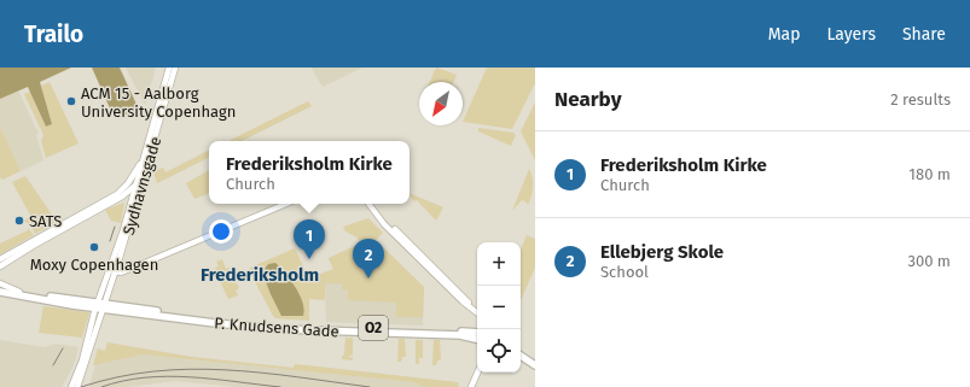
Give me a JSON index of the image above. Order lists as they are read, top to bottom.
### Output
{
  "streets": {
    "main road": ["P. Knudsens Gade", "O2"],
    "street": ["Sydhavnsgade"]
  },
  "crossings": [
    ["Sydhavnsgade", "P. Knudsens Gade"],
    ["Sydhavnsgade", "O2"],
    ["P. Knudsens Gade", "O2"]
  ],
  "districts": ["Frederiksholm"],
  "places": ["ACM 15 - Aalborg University Copenhagn", "SATS", "Moxy Copenhagen"],
  "north": "bottom left",
  "page": {
    "header": "Trailo",
    "nav": ["Map", "Layers", "Share"],
    "heading": ["Nearby", "2 results"],
    "list": [
      {
        "mark": "1",
        "name": "Frederiksholm Kirke",
        "note": "Church",
        "value": "180 m"
      },
      {
        "mark": "2",
        "name": "Ellebjerg Skole",
        "note": "School",
        "value": "300 m"
      }
    ],
    "popup": ["Frederiksholm Kirke", "Church"],
    "pins": ["1", "2"],
    "map_buttons": ["+", "−"]
  }
}
